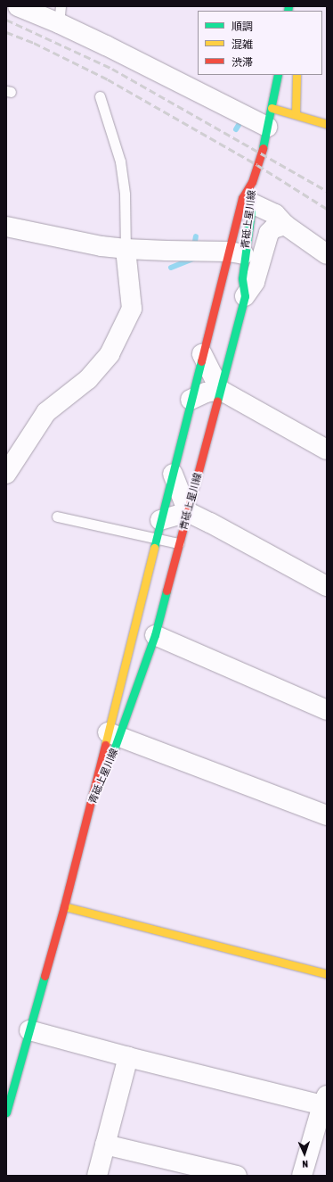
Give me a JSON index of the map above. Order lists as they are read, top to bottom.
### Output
{
  "streets": {
    "main road": ["青砥上星川線"]
  },
  "legend": ["順調", "混雑", "渋滞"],
  "north": "bottom"
}
